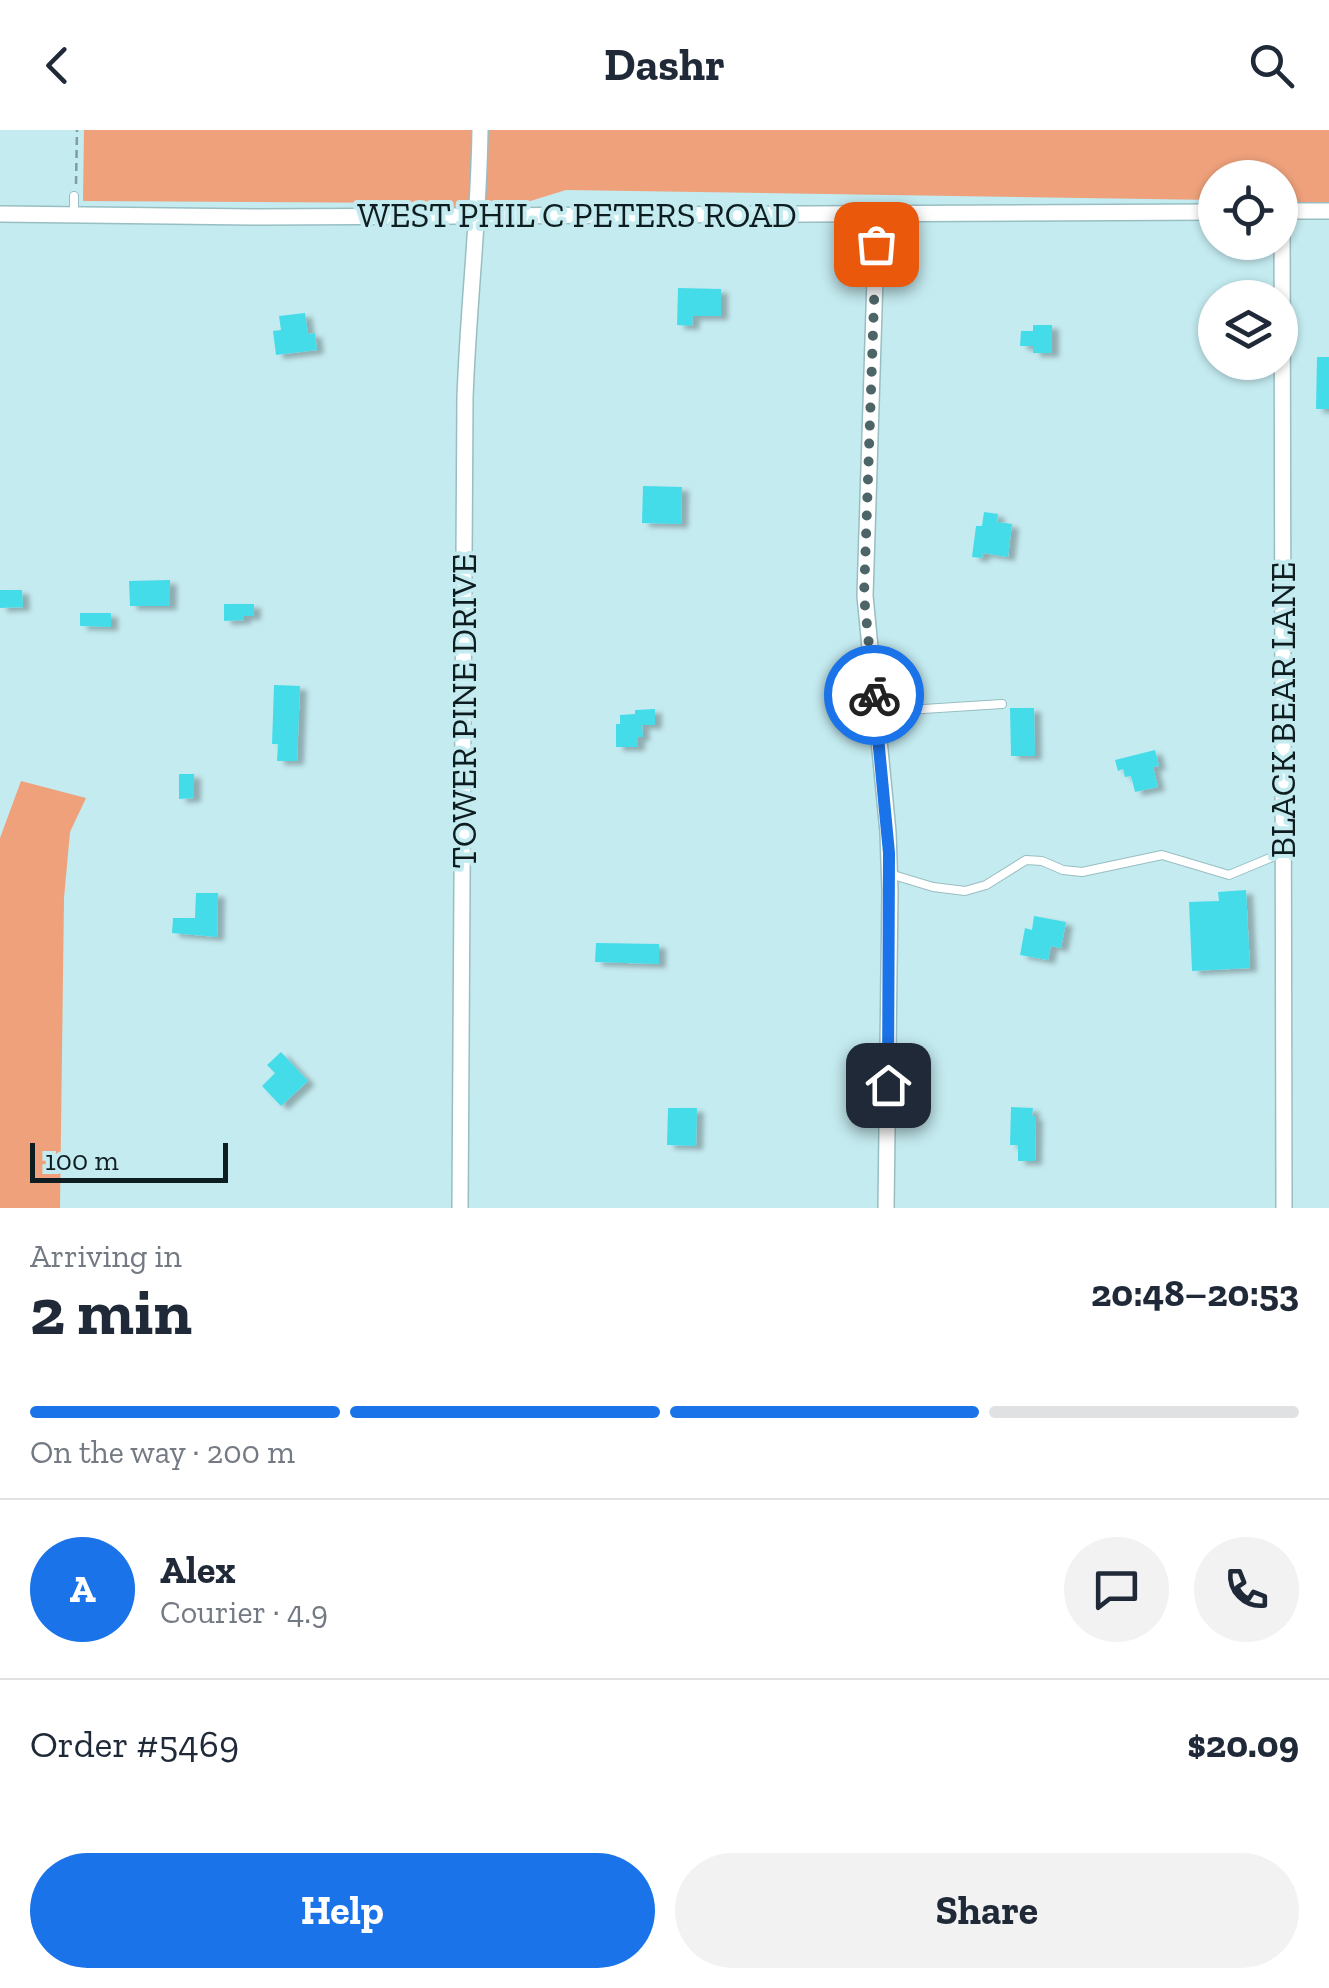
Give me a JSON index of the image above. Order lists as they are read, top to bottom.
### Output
{
  "streets": {
    "street": ["WEST PHIL C PETERS ROAD", "BLACK BEAR LANE", "TOWER PINE DRIVE"]
  },
  "crossings": [
    ["WEST PHIL C PETERS ROAD", "TOWER PINE DRIVE"]
  ],
  "scale_bar": "100 m",
  "page": {
    "header": "Dashr",
    "scale": "100 m",
    "heading": ["2 min", "Arriving in", "20:48–20:53"],
    "panel": [
      "Alex",
      "Courier · 4.9",
      "Order #5469",
      "$20.09"
    ],
    "bar": "On the way · 200 m",
    "round": "A",
    "buttons": ["Help", "Share"]
  }
}
